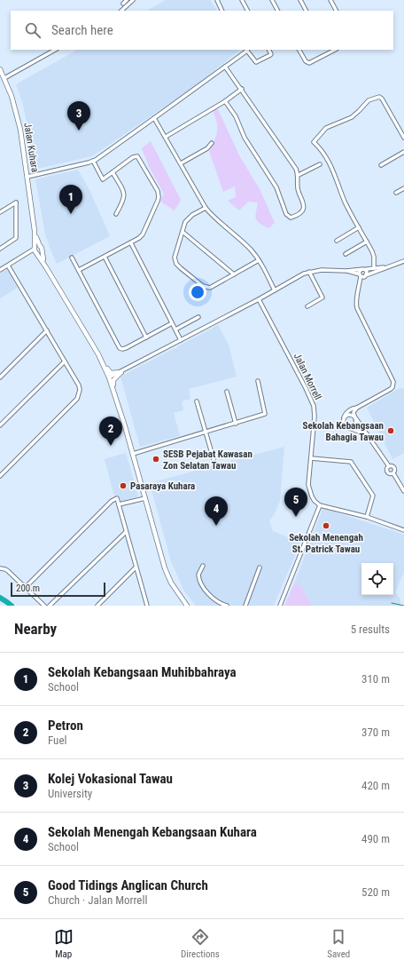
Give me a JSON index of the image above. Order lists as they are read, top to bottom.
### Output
{
  "streets": {
    "main road": ["Jalan Kuhara"],
    "street": ["Jalan Morrell"]
  },
  "places": [
    "Sekolah Kebangsaan Bahagia Tawau",
    "SESB Pejabat Kawasan Zon Selatan Tawau",
    "Pasaraya Kuhara",
    "Sekolah Menengah St. Patrick Tawau"
  ],
  "scale_bar": "200 m",
  "page": {
    "search": "Search here",
    "pins": [
      "3",
      "1",
      "2",
      "5",
      "4"
    ],
    "scale": "200 m",
    "heading": ["Nearby", "5 results"],
    "list": [
      {
        "mark": "1",
        "name": "Sekolah Kebangsaan Muhibbahraya",
        "note": "School",
        "value": "310 m"
      },
      {
        "mark": "2",
        "name": "Petron",
        "note": "Fuel",
        "value": "370 m"
      },
      {
        "mark": "3",
        "name": "Kolej Vokasional Tawau",
        "note": "University",
        "value": "420 m"
      },
      {
        "mark": "4",
        "name": "Sekolah Menengah Kebangsaan Kuhara",
        "note": "School",
        "value": "490 m"
      },
      {
        "mark": "5",
        "name": "Good Tidings Anglican Church",
        "note": "Church · Jalan Morrell",
        "value": "520 m"
      }
    ],
    "nav": ["Map", "Directions", "Saved"]
  }
}
